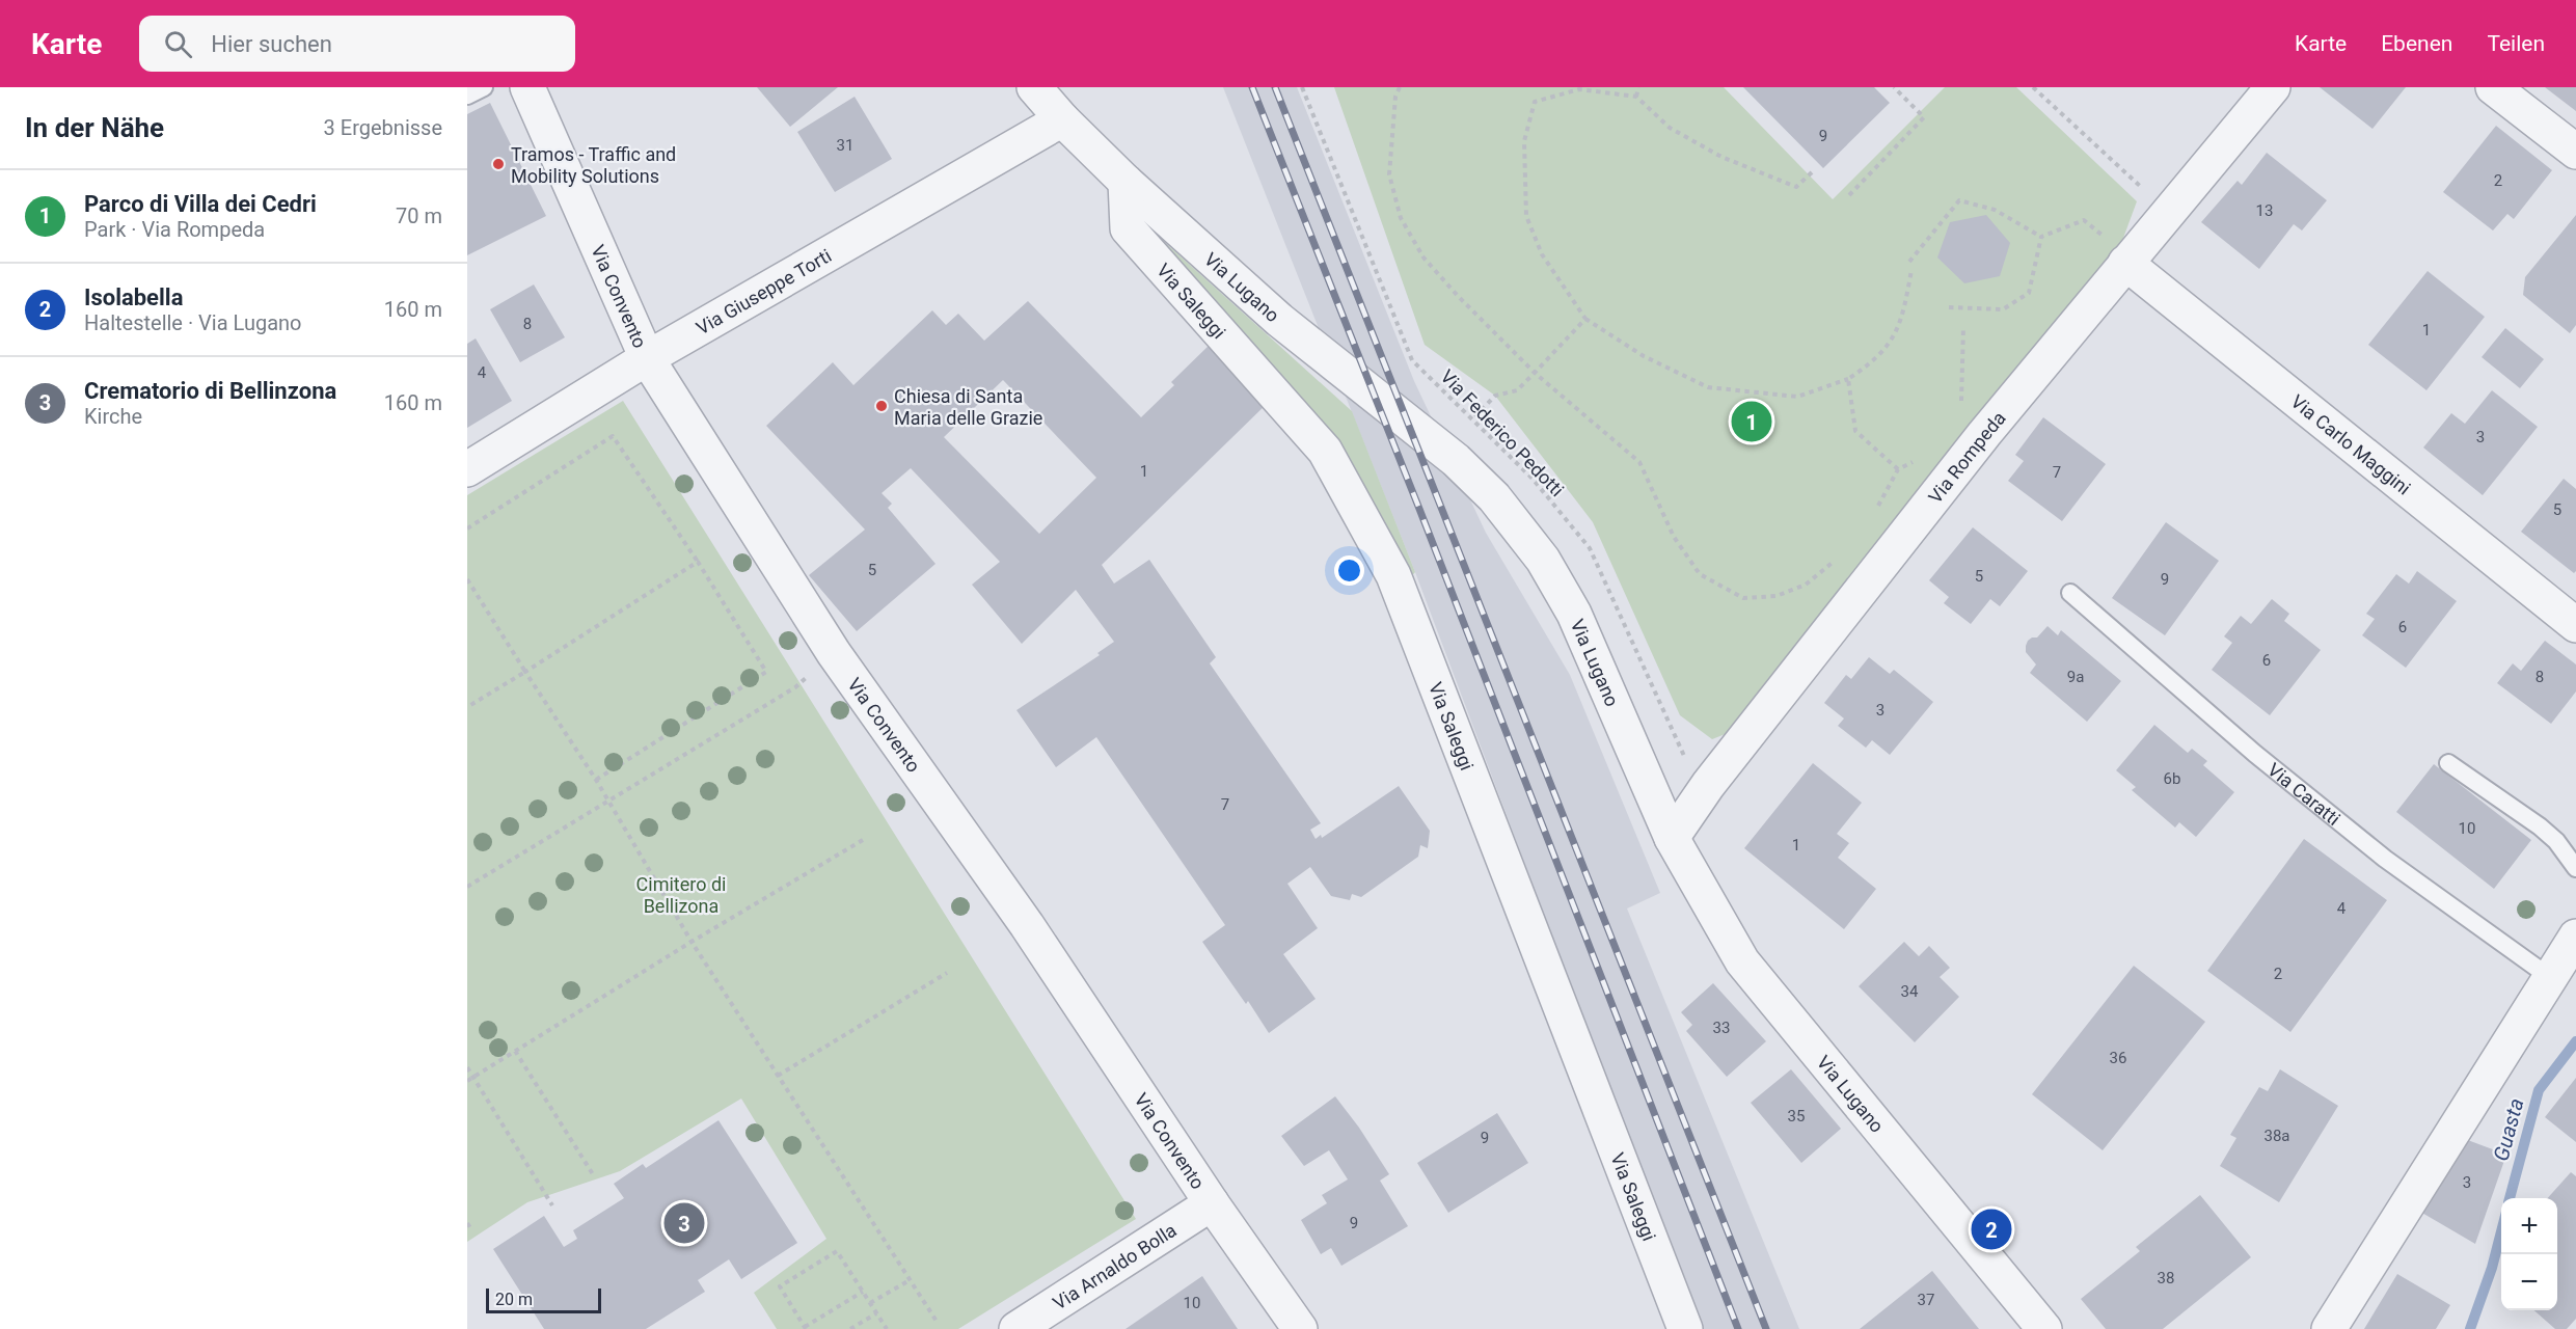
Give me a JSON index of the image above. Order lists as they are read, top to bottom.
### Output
{
  "streets": {
    "street": [
      "Via Lugano",
      "Via Giuseppe Torti",
      "Via Convento",
      "Via Saleggi",
      "Via Carlo Maggini",
      "Via Rompeda",
      "Via Arnaldo Bolla"
    ],
    "lane": ["Via Caratti"],
    "path": ["Via Federico Pedotti"]
  },
  "crossings": [
    ["Via Lugano", "Via Giuseppe Torti"],
    ["Via Lugano", "Via Saleggi"],
    ["Via Lugano", "Via Rompeda"],
    ["Via Giuseppe Torti", "Via Convento"],
    ["Via Convento", "Via Arnaldo Bolla"],
    ["Via Federico Pedotti", "Via Rompeda"],
    ["Via Carlo Maggini", "Via Rompeda"]
  ],
  "water": ["Guasta"],
  "parks": ["Cimitero di Bellizona"],
  "places": ["Tramos - Traffic and Mobility Solutions", "Chiesa di Santa Maria delle Grazie"],
  "house_numbers": [
    "9",
    "31",
    "2",
    "13",
    "8",
    "1",
    "4",
    "3",
    "1",
    "7",
    "5",
    "5",
    "5",
    "9",
    "6",
    "6",
    "9a",
    "8",
    "3",
    "6b",
    "7",
    "10",
    "1",
    "4",
    "2",
    "34",
    "33",
    "36",
    "35",
    "38a",
    "9",
    "3",
    "9",
    "38",
    "37",
    "10"
  ],
  "scale_bar": "20 m",
  "page": {
    "header": "Karte",
    "search": "Hier suchen",
    "nav": ["Karte", "Ebenen", "Teilen"],
    "heading": ["In der Nähe", "3 Ergebnisse"],
    "list": [
      {
        "mark": "1",
        "name": "Parco di Villa dei Cedri",
        "note": "Park · Via Rompeda",
        "value": "70 m"
      },
      {
        "mark": "2",
        "name": "Isolabella",
        "note": "Haltestelle · Via Lugano",
        "value": "160 m"
      },
      {
        "mark": "3",
        "name": "Crematorio di Bellinzona",
        "note": "Kirche",
        "value": "160 m"
      }
    ],
    "pins": ["1", "3", "2"],
    "map_buttons": ["+", "−"],
    "scale": "20 m"
  }
}
